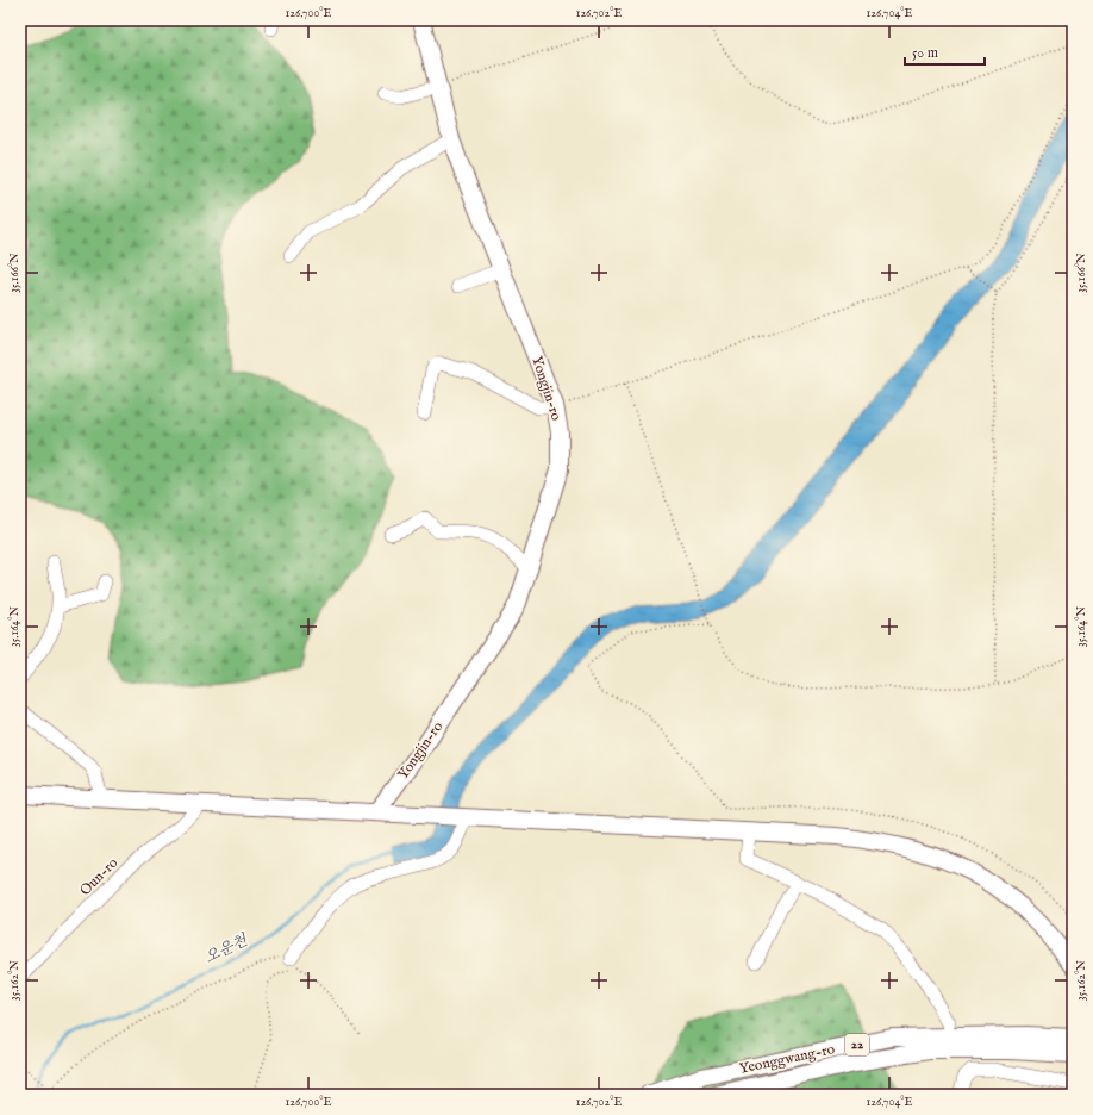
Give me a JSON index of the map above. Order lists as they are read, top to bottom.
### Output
{
  "streets": {
    "main road": ["Yongjin-ro", "22", "Yeonggwang-ro"],
    "street": ["Oun-ro"]
  },
  "water": ["오운천"],
  "scale_bar": "50 m",
  "coordinates": [
    "126.700°E",
    "126.702°E",
    "126.704°E",
    "35.166°N",
    "35.164°N",
    "35.162°N"
  ]
}
